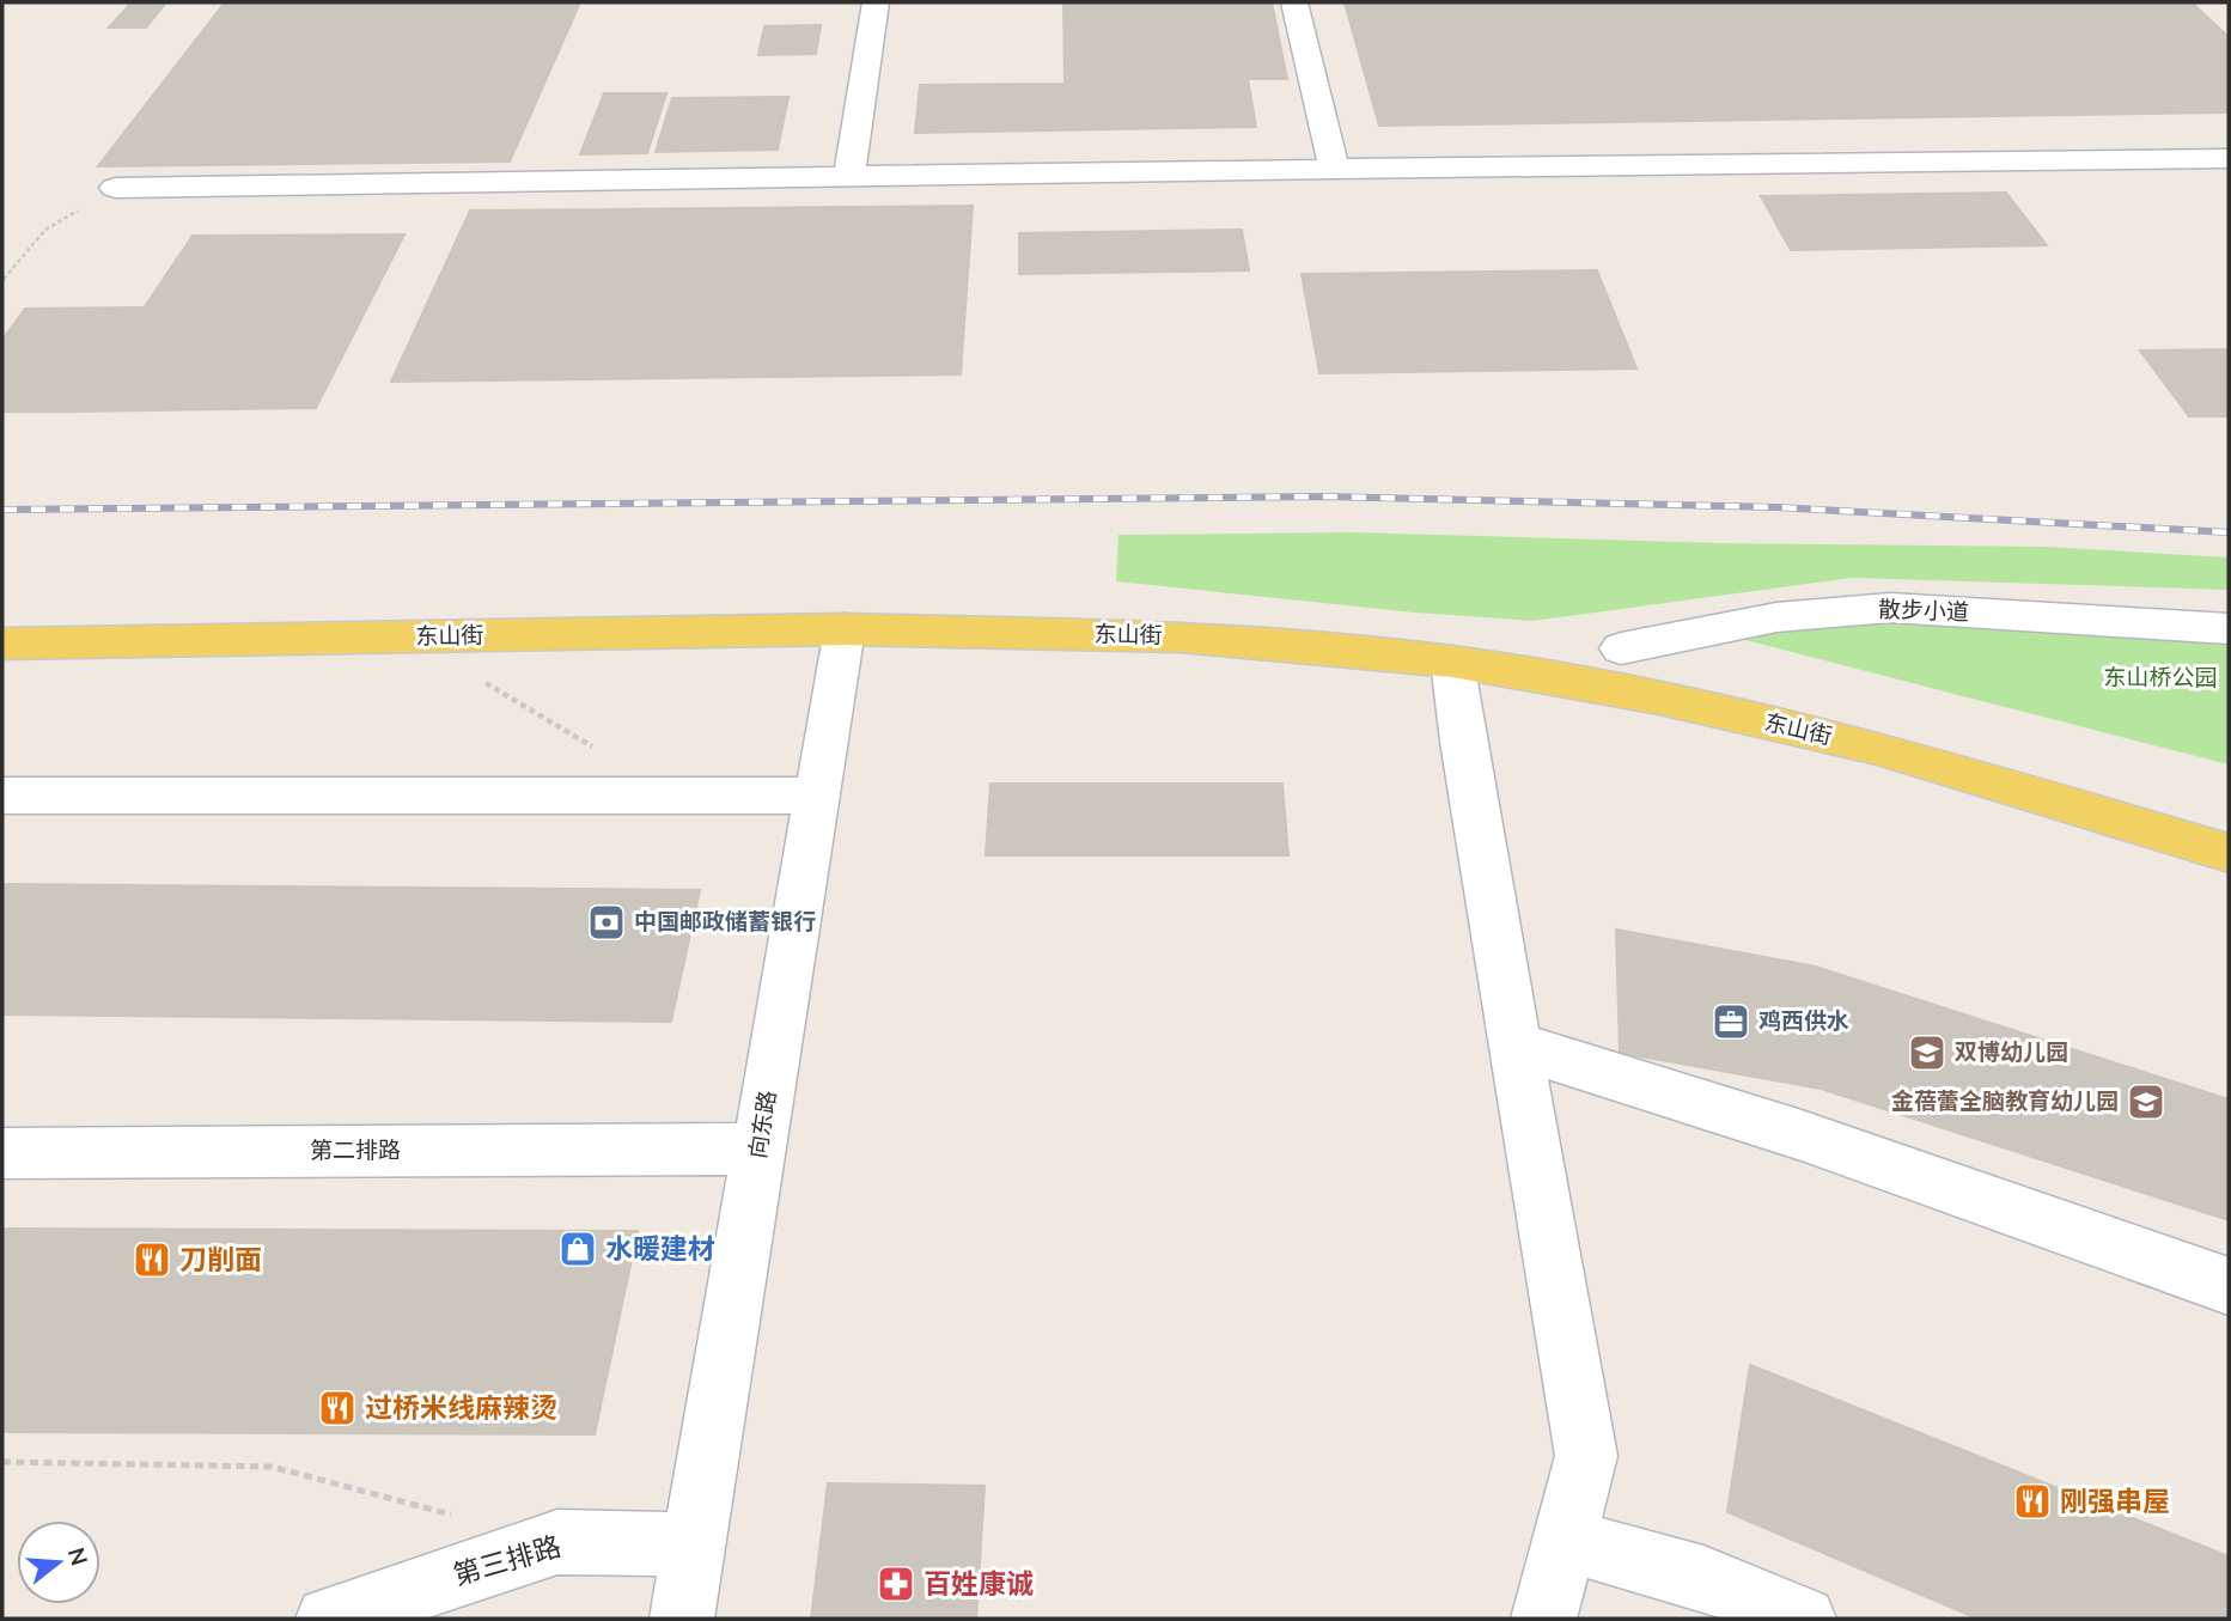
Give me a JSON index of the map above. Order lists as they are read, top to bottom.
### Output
{
  "streets": {
    "main road": ["东山街"],
    "street": [
      "散步小道",
      "向东路",
      "第二排路",
      "第三排路"
    ]
  },
  "crossings": [
    ["东山街", "向东路"],
    ["向东路", "第二排路"],
    ["向东路", "第三排路"]
  ],
  "parks": ["东山桥公园"],
  "places": {
    "bank": ["中国邮政储蓄银行"],
    "office": ["鸡西供水"],
    "school or university": ["双博幼儿园", "金蓓蕾全脑教育幼儿园"],
    "shop": ["水暖建材"],
    "restaurant": ["刀削面", "过桥米线麻辣烫", "刚强串屋"],
    "pharmacy": ["百姓康诚"]
  },
  "north": "right"
}
